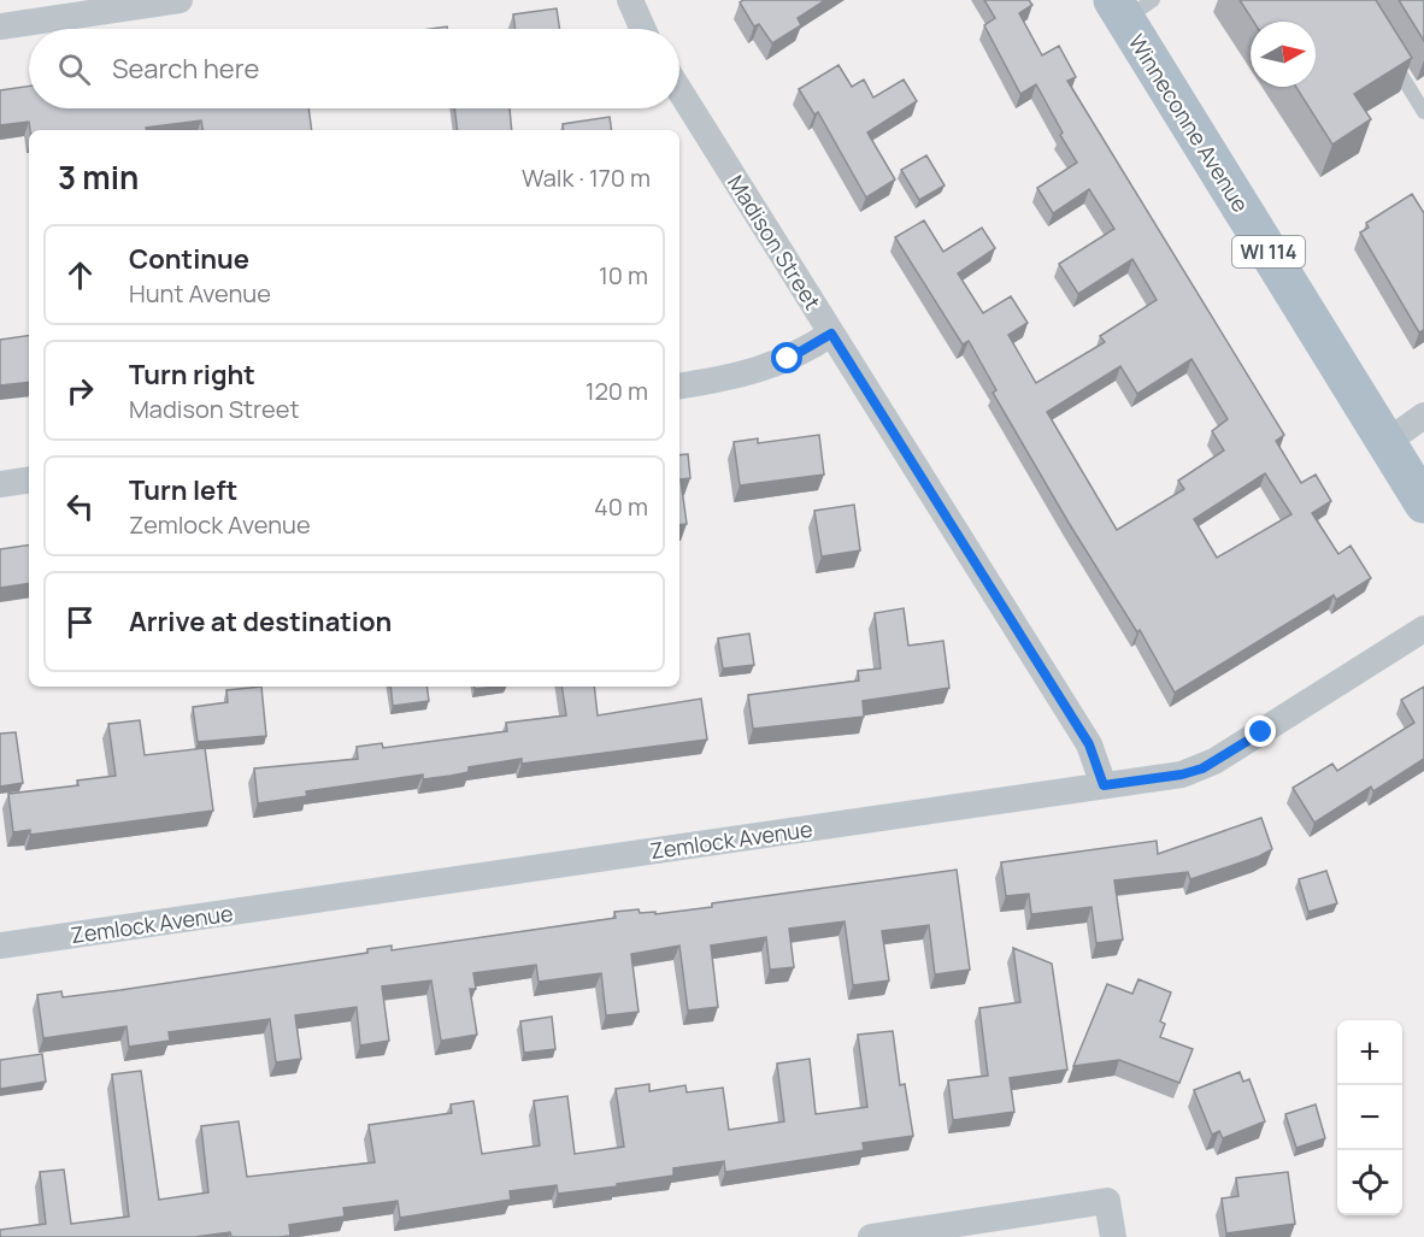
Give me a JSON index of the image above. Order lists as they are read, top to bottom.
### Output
{
  "streets": {
    "main road": ["Winneconne Avenue", "WI 114"],
    "street": ["Madison Street", "Zemlock Avenue"]
  },
  "crossings": [
    ["Madison Street", "Zemlock Avenue"]
  ],
  "north": "right",
  "page": {
    "search": "Search here",
    "heading": ["3 min", "Walk · 170 m"],
    "list": [
      ["Continue", "Hunt Avenue", "10 m"],
      ["Turn right", "Madison Street", "120 m"],
      ["Turn left", "Zemlock Avenue", "40 m"],
      "Arrive at destination"
    ],
    "map_buttons": ["+", "−"]
  }
}
